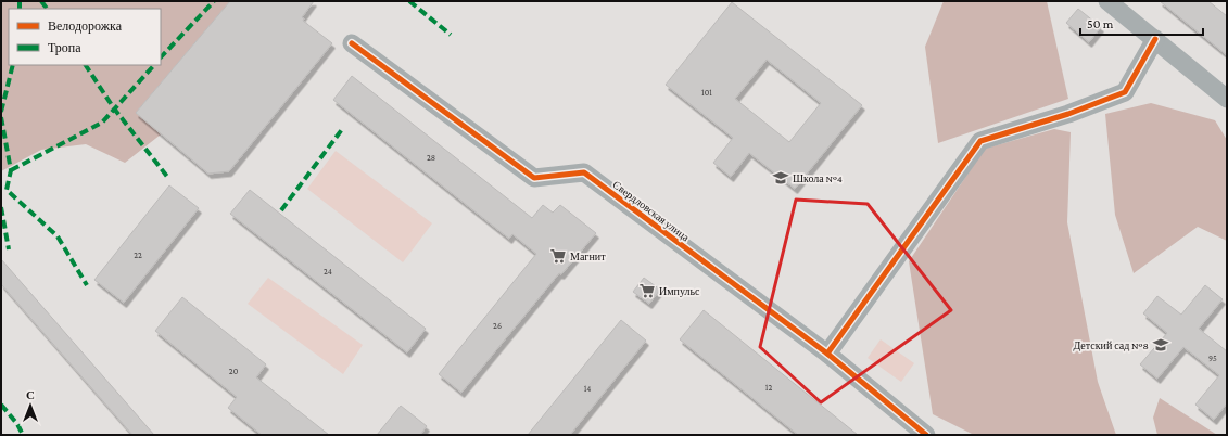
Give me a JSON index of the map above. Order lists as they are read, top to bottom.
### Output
{
  "streets": {
    "street": ["Свердловская улица"]
  },
  "places": {
    "school or university": ["Школа №4", "Детский сад №8"],
    "supermarket": ["Магнит", "Импульс"]
  },
  "house_numbers": [
    "101",
    "28",
    "22",
    "24",
    "26",
    "95",
    "20",
    "12",
    "14"
  ],
  "legend": ["Велодорожка", "Тропа"],
  "scale_bar": "50 m",
  "north": "top"
}
